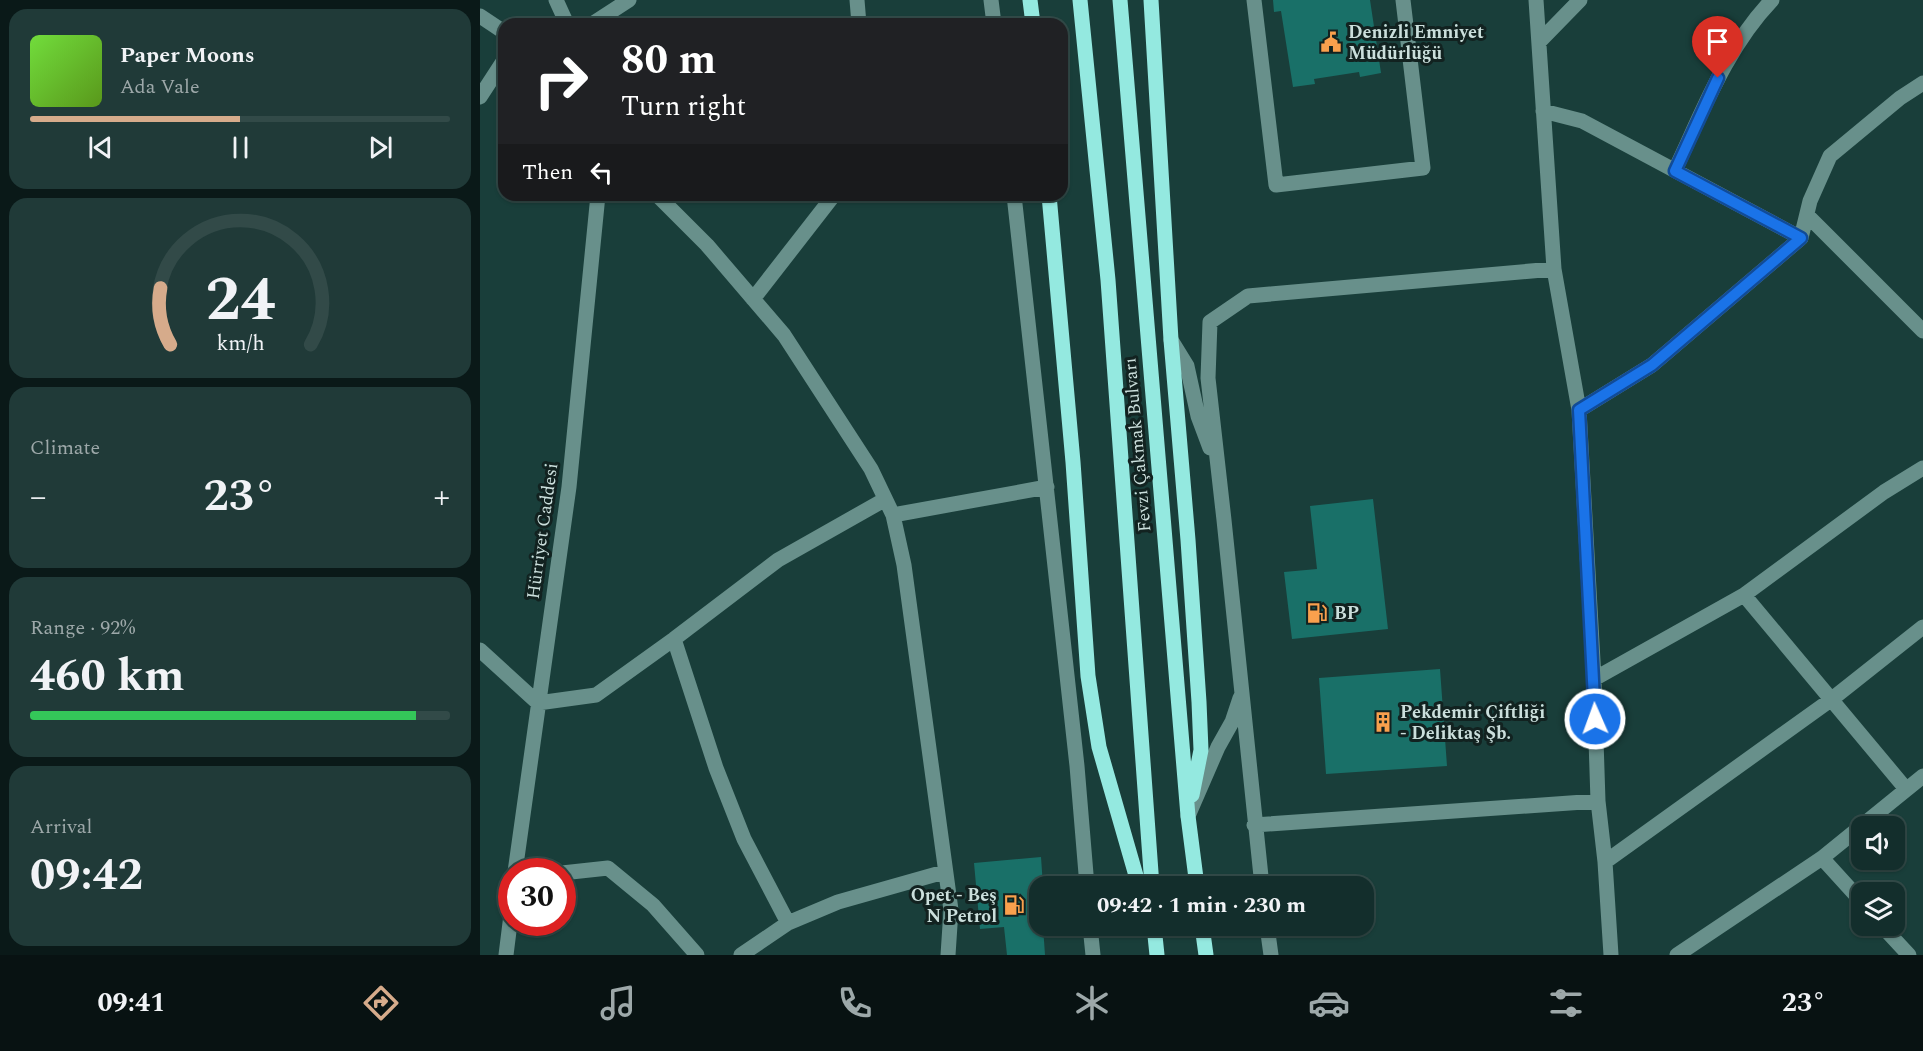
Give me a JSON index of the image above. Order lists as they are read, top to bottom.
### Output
{
  "streets": {
    "main road": ["Fevzi Çakmak Bulvarı"],
    "street": ["Hürriyet Caddesi"]
  },
  "places": {
    "public building": ["Denizli Emniyet Müdürlüğü"],
    "fuel station": ["BP", "Opet - Beş N Petrol"],
    "building": ["Pekdemir Çiftliği - Deliktaş Şb."]
  },
  "page": {
    "turn": ["80 m", "Turn right"],
    "song": ["Paper Moons", "Ada Vale"],
    "then": "Then",
    "tile": [
      "Climate",
      ["Range · 92%", "460 km"],
      ["Arrival", "09:42"]
    ],
    "heat": ["−", "23°", "+"],
    "limit": "30",
    "trip": "09:42 · 1 min · 230 m",
    "tabs": ["09:41", "23°"],
    "gauge": ["24", "km/h"]
  }
}
